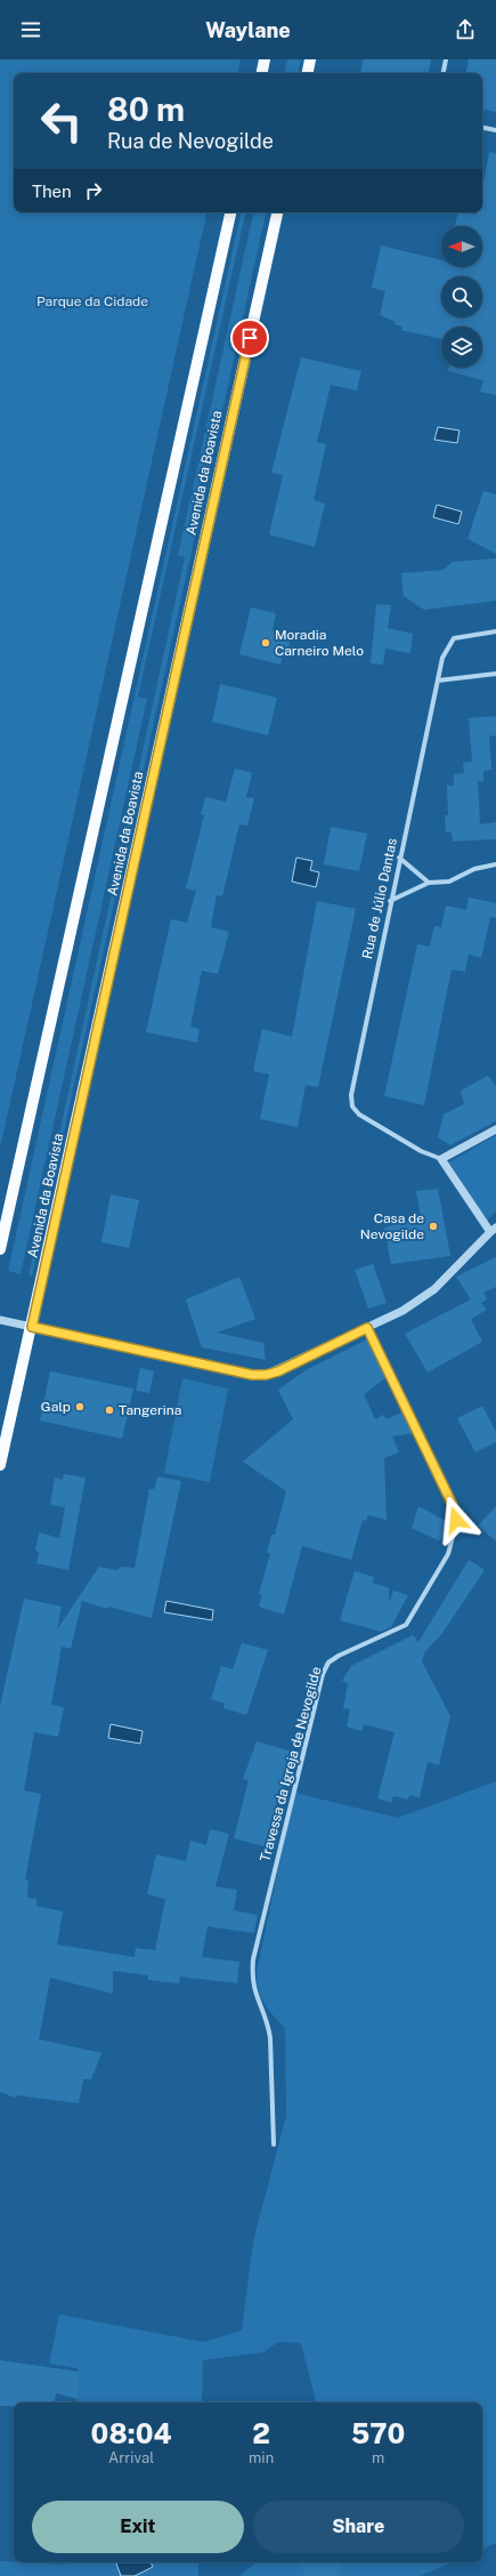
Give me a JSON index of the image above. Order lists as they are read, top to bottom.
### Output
{
  "streets": {
    "main road": ["Avenida da Boavista"],
    "street": ["Rua de Júlio Dantas", "Travessa da Igreja de Nevogilde"]
  },
  "parks": ["Parque da Cidade"],
  "places": [
    "Moradia Carneiro Melo",
    "Casa de Nevogilde",
    "Galp",
    "Tangerina"
  ],
  "north": "left",
  "page": {
    "header": "Waylane",
    "turn": ["80 m", "Rua de Nevogilde"],
    "then": "Then",
    "eta": [
      "08:04",
      "Arrival",
      "2",
      "min",
      "570",
      "m"
    ],
    "buttons": ["Exit", "Share"]
  }
}
